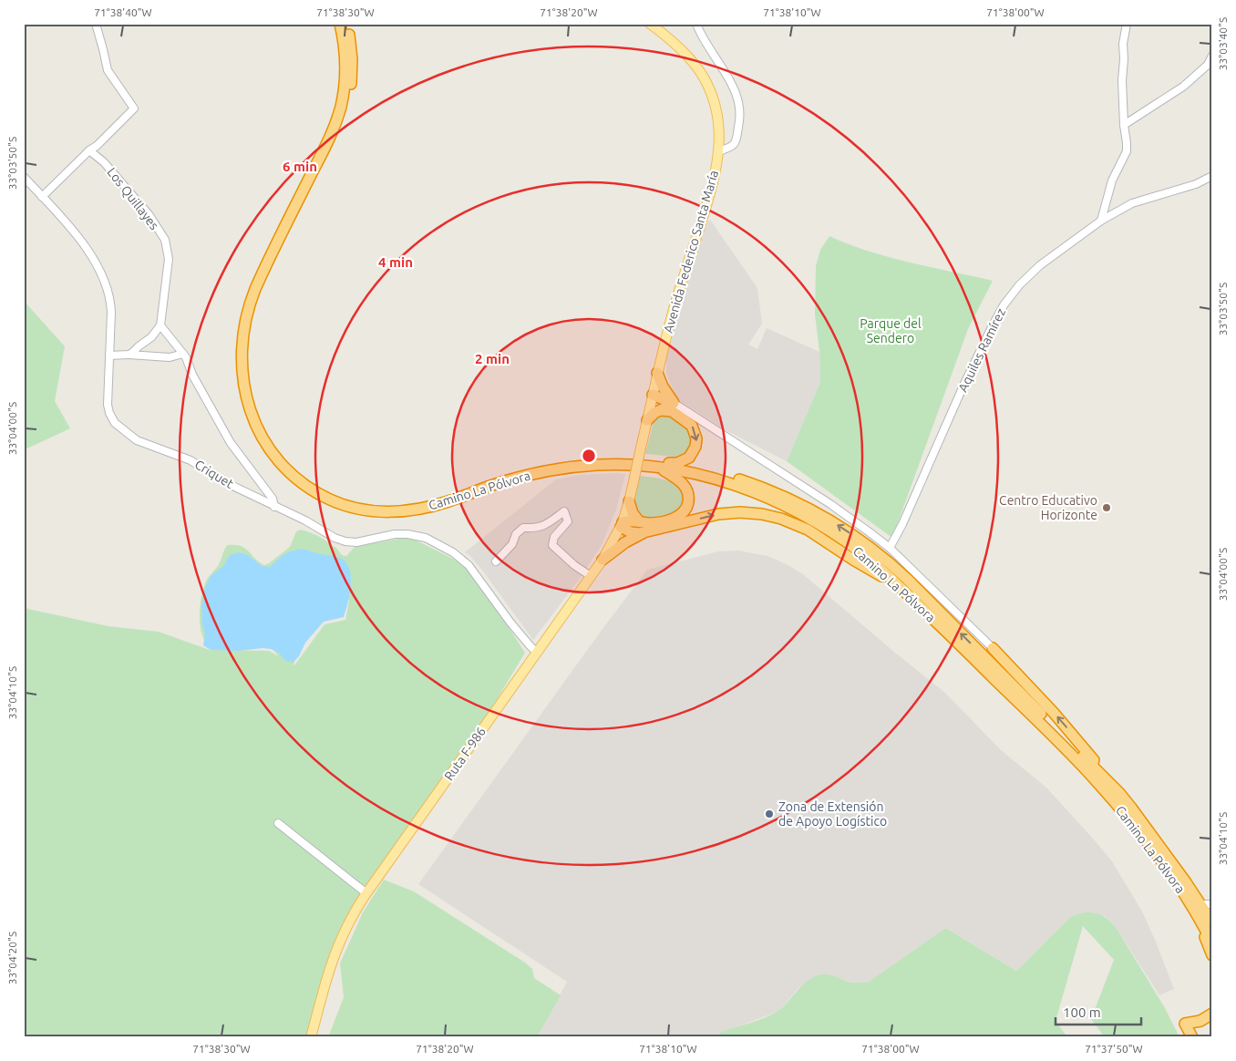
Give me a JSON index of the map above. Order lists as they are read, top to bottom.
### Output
{
  "streets": {
    "highway": ["Camino La Pólvora"],
    "main road": ["Avenida Federico Santa María", "Ruta F-986"],
    "street": ["Los Quillayes", "Aquiles Ramírez", "Criquet"]
  },
  "crossings": [
    ["Avenida Federico Santa María", "Ruta F-986"],
    ["Criquet", "Ruta F-986"]
  ],
  "parks": ["Parque del Sendero"],
  "places": ["Centro Educativo Horizonte", "Zona de Extensión de Apoyo Logístico"],
  "scale_bar": "100 m",
  "coordinates": [
    "71°38'40\"W",
    "71°38'30\"W",
    "71°38'20\"W",
    "71°38'10\"W",
    "71°38'00\"W",
    "33°03'40\"S",
    "33°03'50\"S",
    "33°04'00\"S",
    "33°04'10\"S",
    "33°04'20\"S",
    "71°37'50\"W"
  ],
  "rings": ["6 min", "4 min", "2 min"]
}
